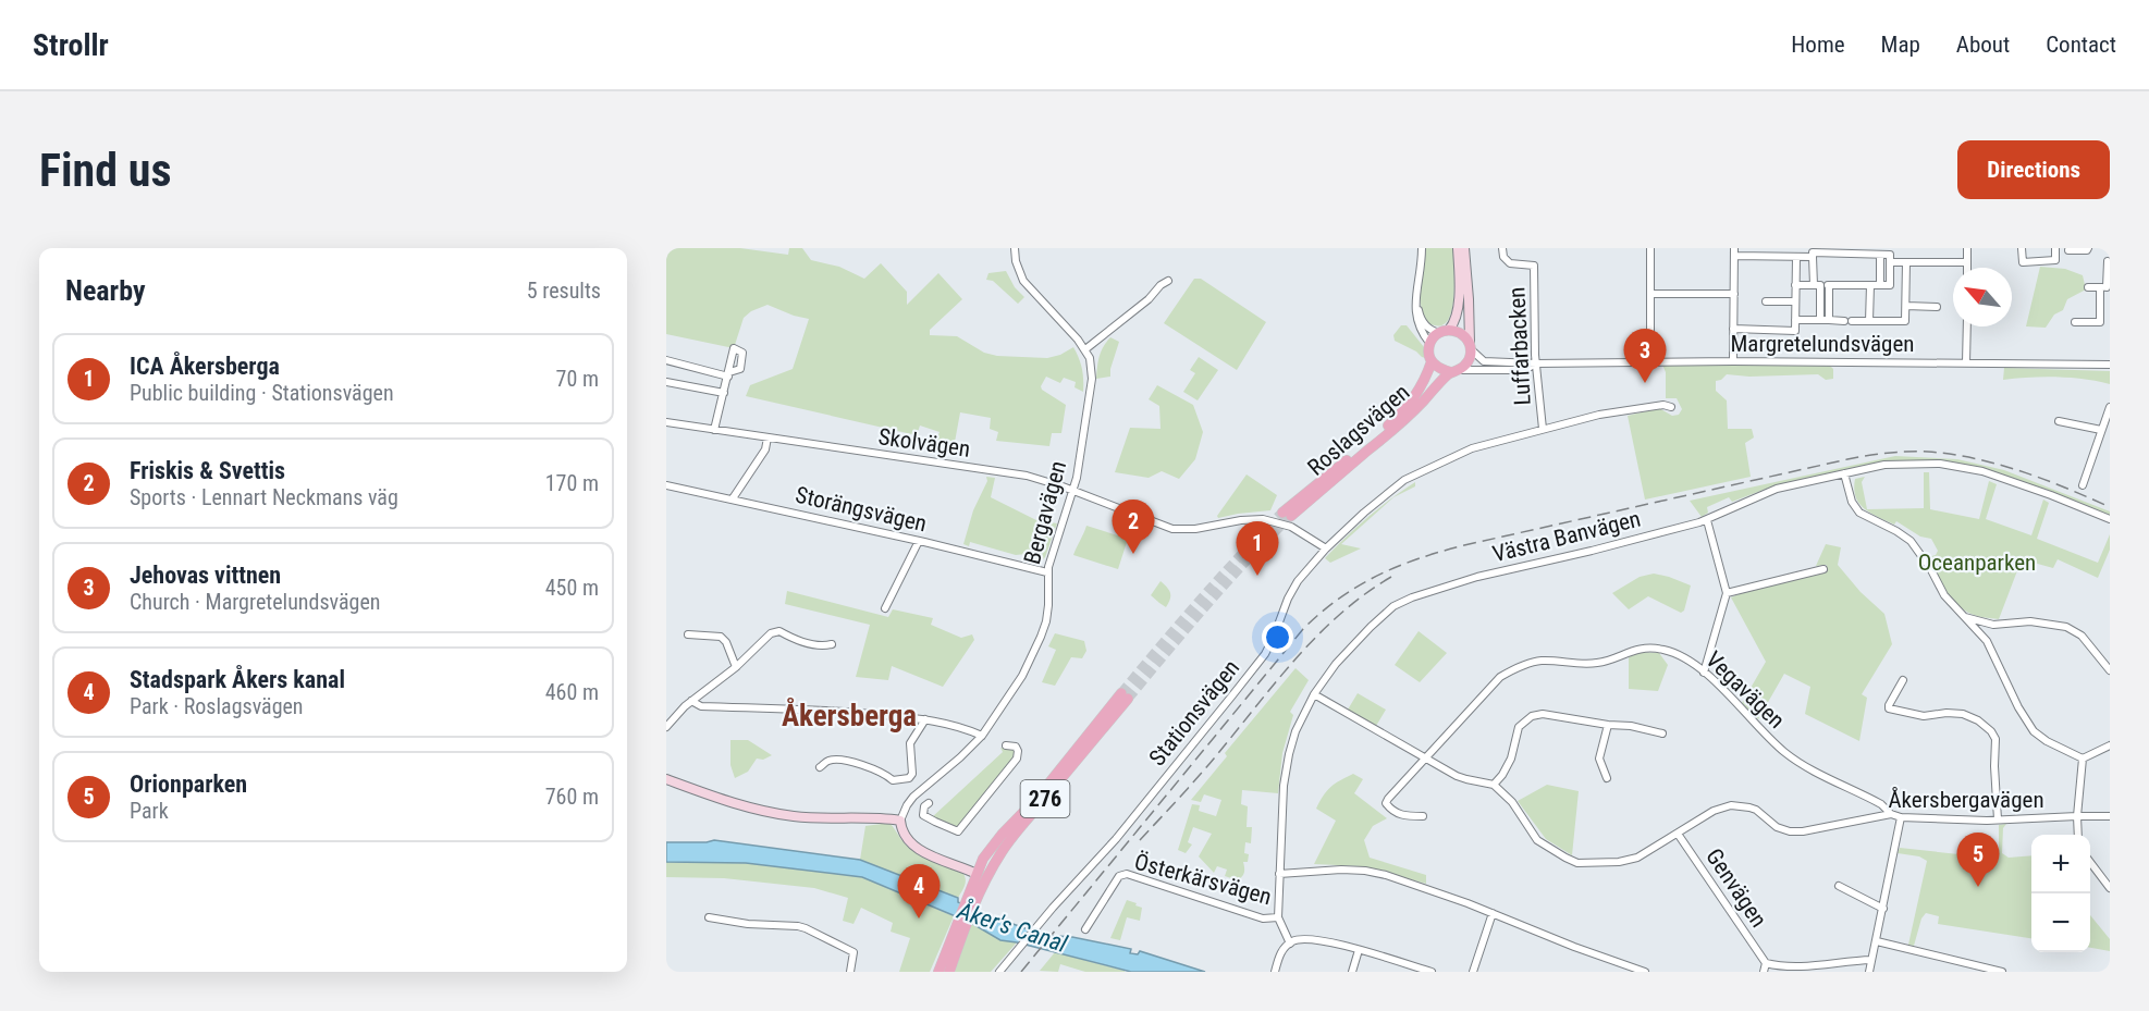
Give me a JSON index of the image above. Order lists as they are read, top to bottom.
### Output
{
  "streets": {
    "main road": ["Roslagsvägen", "276"],
    "street": [
      "Margretelundsvägen",
      "Luffarbacken",
      "Skolvägen",
      "Storängsvägen",
      "Bergavägen",
      "Västra Banvägen",
      "Vegavägen",
      "Stationsvägen",
      "Åkersbergavägen",
      "Österkärsvägen",
      "Genvägen"
    ]
  },
  "crossings": [
    ["Margretelundsvägen", "Luffarbacken"],
    ["Margretelundsvägen", "Roslagsvägen"],
    ["Luffarbacken", "Stationsvägen"],
    ["Skolvägen", "Bergavägen"],
    ["Skolvägen", "Stationsvägen"],
    ["Storängsvägen", "Bergavägen"],
    ["Västra Banvägen", "Österkärsvägen"],
    ["Vegavägen", "Åkersbergavägen"],
    ["Åkersbergavägen", "Genvägen"]
  ],
  "districts": ["Åkersberga"],
  "water": ["Åker's Canal"],
  "parks": ["Oceanparken"],
  "north": "top left",
  "page": {
    "header": "Strollr",
    "nav": [
      "Home",
      "Map",
      "About",
      "Contact"
    ],
    "buttons": "Directions",
    "title": "Find us",
    "heading": ["Nearby", "5 results"],
    "pins": [
      "3",
      "2",
      "1",
      "5",
      "4"
    ],
    "list": [
      {
        "mark": "1",
        "name": "ICA Åkersberga",
        "note": "Public building · Stationsvägen",
        "value": "70 m"
      },
      {
        "mark": "2",
        "name": "Friskis & Svettis",
        "note": "Sports · Lennart Neckmans väg",
        "value": "170 m"
      },
      {
        "mark": "3",
        "name": "Jehovas vittnen",
        "note": "Church · Margretelundsvägen",
        "value": "450 m"
      },
      {
        "mark": "4",
        "name": "Stadspark Åkers kanal",
        "note": "Park · Roslagsvägen",
        "value": "460 m"
      },
      {
        "mark": "5",
        "name": "Orionparken",
        "note": "Park",
        "value": "760 m"
      }
    ],
    "map_buttons": ["+", "−"]
  }
}
